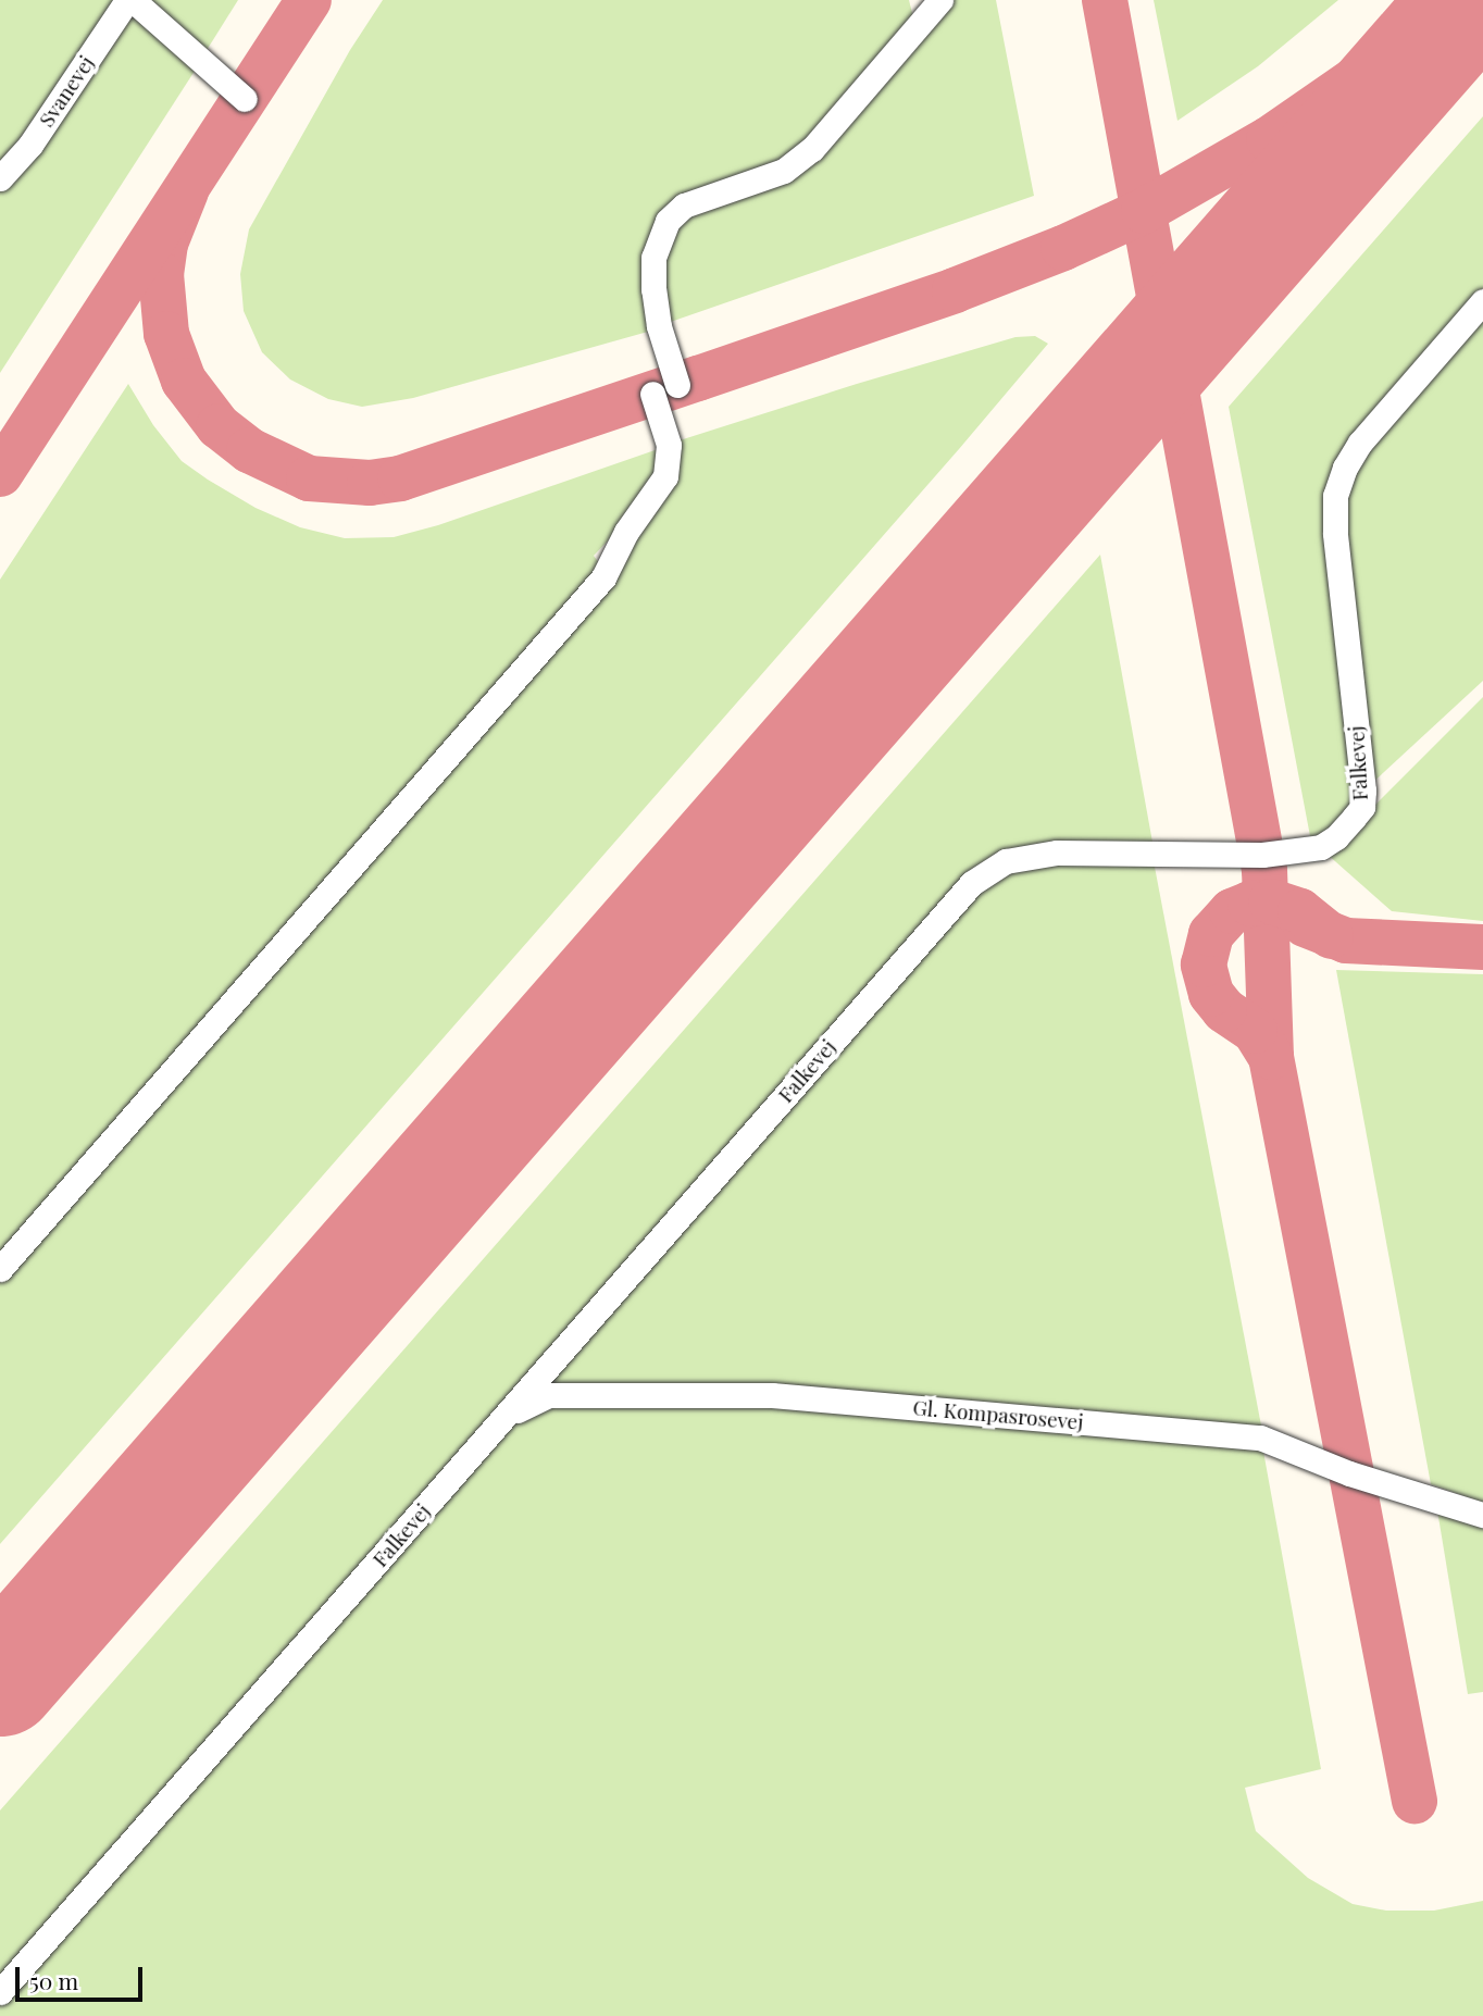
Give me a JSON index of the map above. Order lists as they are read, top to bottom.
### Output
{
  "streets": {
    "lane": ["Svanevej", "Falkevej", "Gl. Kompasrosevej"]
  },
  "crossings": [
    ["Falkevej", "Gl. Kompasrosevej"]
  ],
  "scale_bar": "50 m"
}
